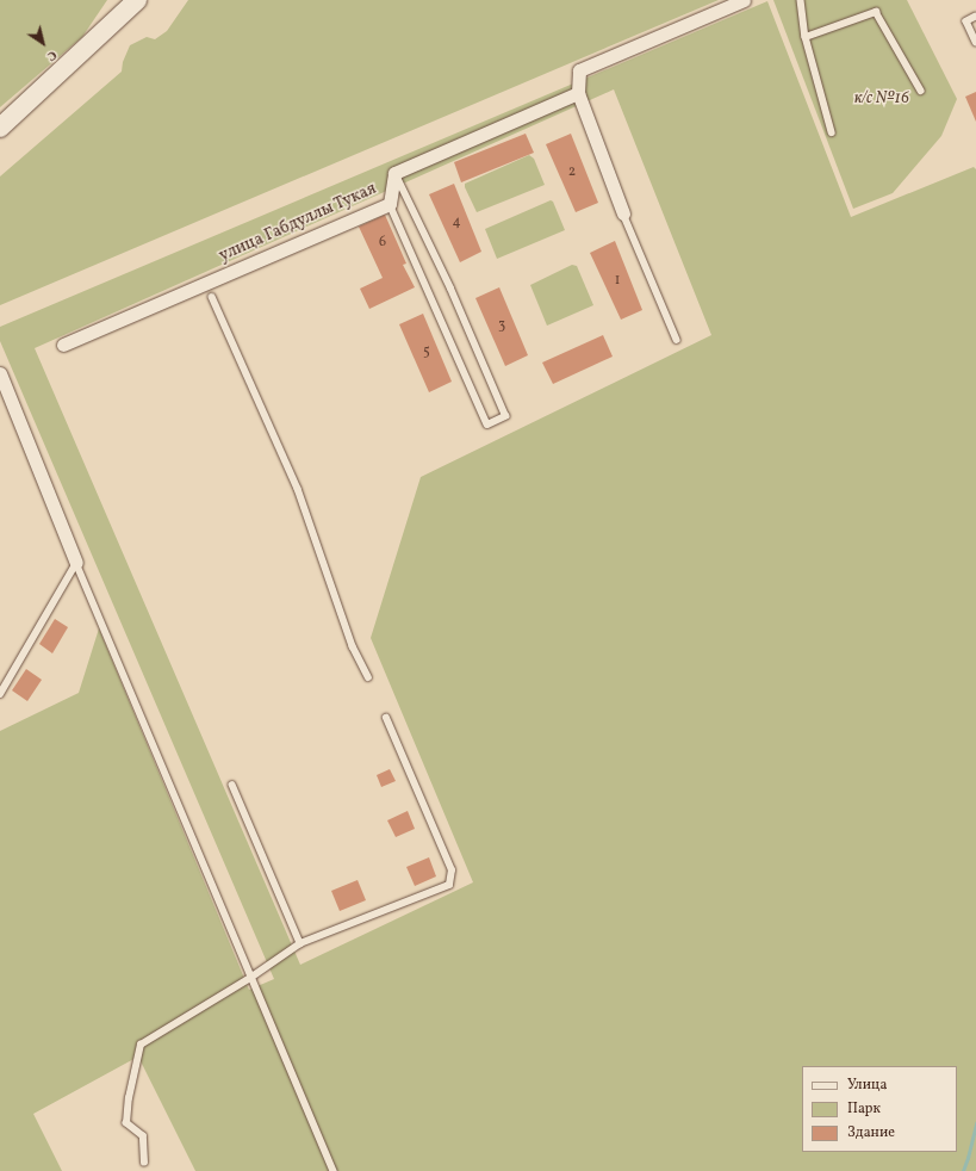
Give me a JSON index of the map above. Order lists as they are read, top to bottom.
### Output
{
  "streets": {
    "street": ["улица Габдуллы Тукая"]
  },
  "parks": ["к/с №16"],
  "house_numbers": [
    "2",
    "4",
    "6",
    "1",
    "3",
    "5"
  ],
  "legend": ["Улица", "Парк", "Здание"],
  "north": "bottom right"
}
